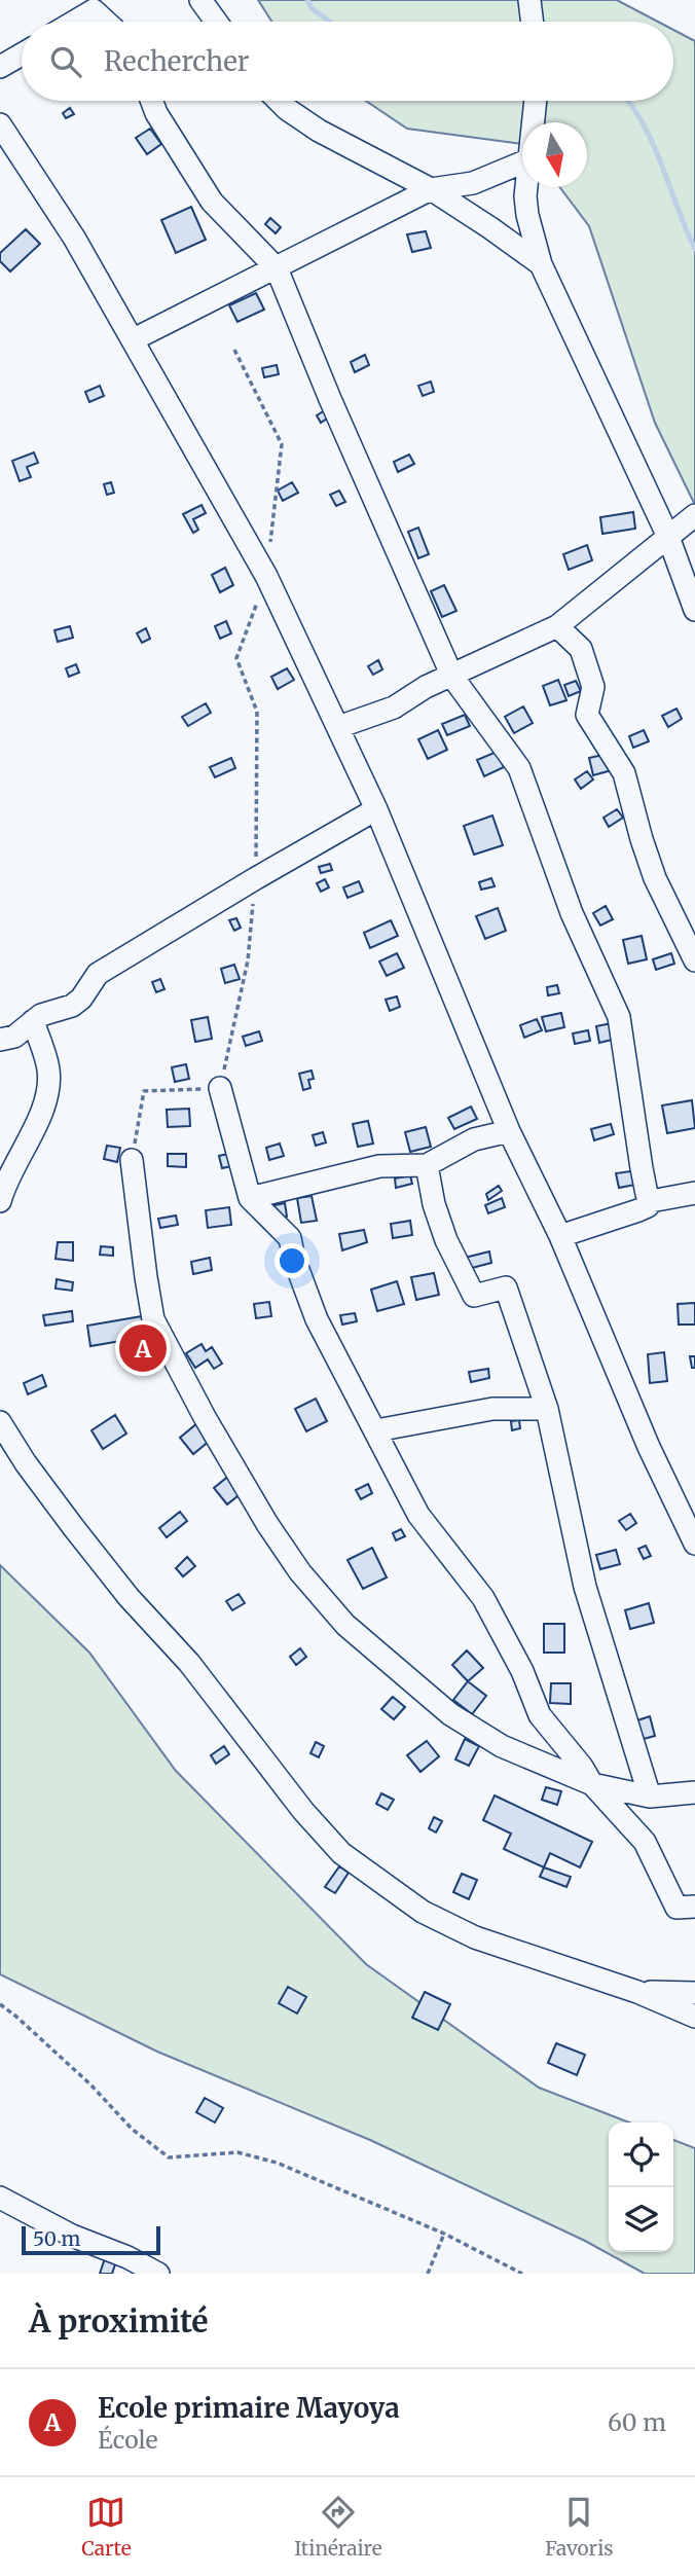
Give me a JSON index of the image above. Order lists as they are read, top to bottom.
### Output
{
  "scale_bar": "50 m",
  "north": "bottom",
  "page": {
    "search": "Rechercher",
    "pins": "A",
    "scale": "50 m",
    "heading": "À proximité",
    "list": [
      {
        "mark": "A",
        "name": "Ecole primaire Mayoya",
        "note": "École",
        "value": "60 m"
      }
    ],
    "nav": ["Carte", "Itinéraire", "Favoris"]
  }
}
